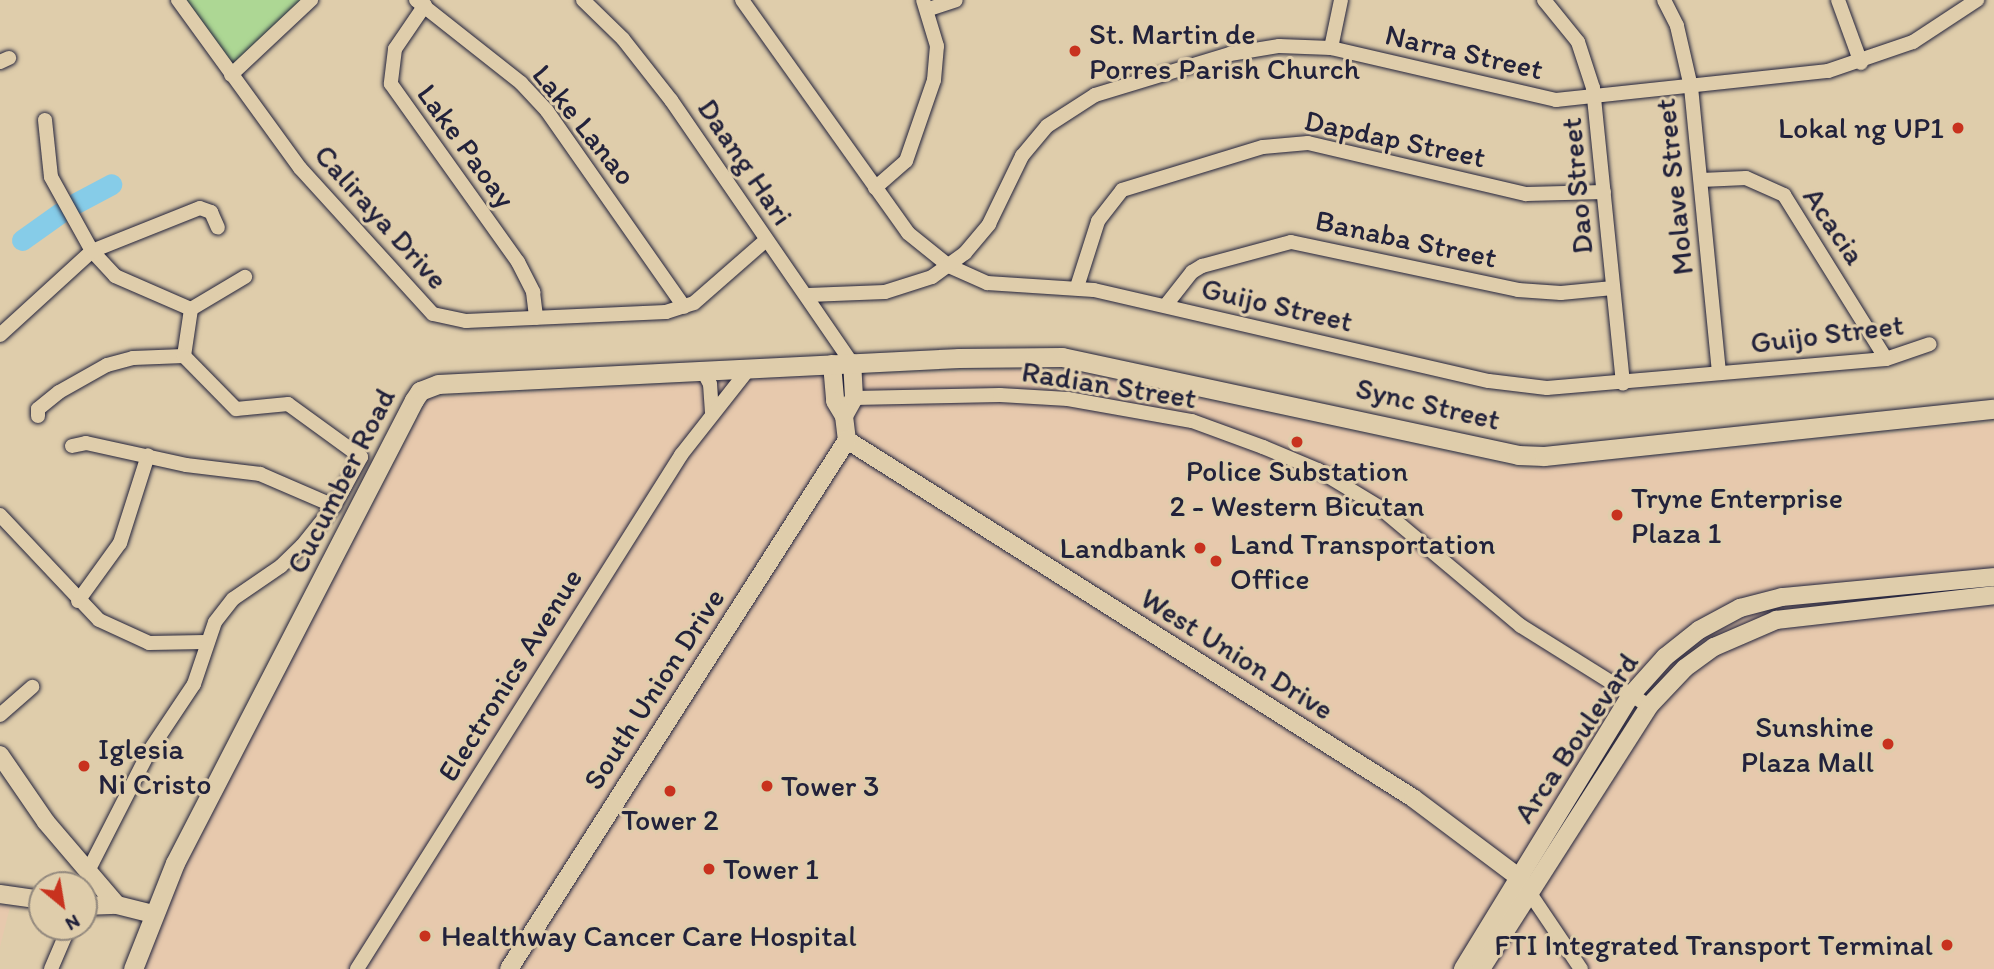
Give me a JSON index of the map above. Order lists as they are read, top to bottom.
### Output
{
  "streets": {
    "main road": ["Sync Street", "Cucumber Road"],
    "street": [
      "Narra Street",
      "Lake Lanao",
      "Dapdap Street",
      "Lake Paoay",
      "Daang Hari",
      "Dao Street",
      "Molave Street",
      "Caliraya Drive",
      "Acacia",
      "Banaba Street",
      "Guijo Street",
      "Radian Street",
      "West Union Drive",
      "Electronics Avenue",
      "South Union Drive",
      "Arca Boulevard"
    ]
  },
  "crossings": [
    ["Narra Street", "Daang Hari"],
    ["Narra Street", "Dao Street"],
    ["Narra Street", "Molave Street"],
    ["Narra Street", "Guijo Street"],
    ["Lake Lanao", "Lake Paoay"],
    ["Lake Lanao", "Caliraya Drive"],
    ["Dapdap Street", "Dao Street"],
    ["Dapdap Street", "Guijo Street"],
    ["Lake Paoay", "Caliraya Drive"],
    ["Daang Hari", "Caliraya Drive"],
    ["Daang Hari", "Sync Street"],
    ["Dao Street", "Banaba Street"],
    ["Dao Street", "Guijo Street"],
    ["Molave Street", "Acacia"],
    ["Molave Street", "Guijo Street"],
    ["Acacia", "Guijo Street"],
    ["Banaba Street", "Guijo Street"],
    ["Radian Street", "Arca Boulevard"],
    ["Sync Street", "Cucumber Road"],
    ["Cucumber Road", "Electronics Avenue"],
    ["West Union Drive", "South Union Drive"],
    ["West Union Drive", "Arca Boulevard"]
  ],
  "places": [
    "St. Martin de Porres Parish Church",
    "Lokal ng UP1",
    "Police Substation 2 - Western Bicutan",
    "Tryne Enterprise Plaza 1",
    "Landbank",
    "Land Transportation Office",
    "Sunshine Plaza Mall",
    "Iglesia Ni Cristo",
    "Tower 3",
    "Tower 2",
    "Tower 1",
    "Healthway Cancer Care Hospital",
    "FTI Integrated Transport Terminal"
  ],
  "north": "bottom right"
}
